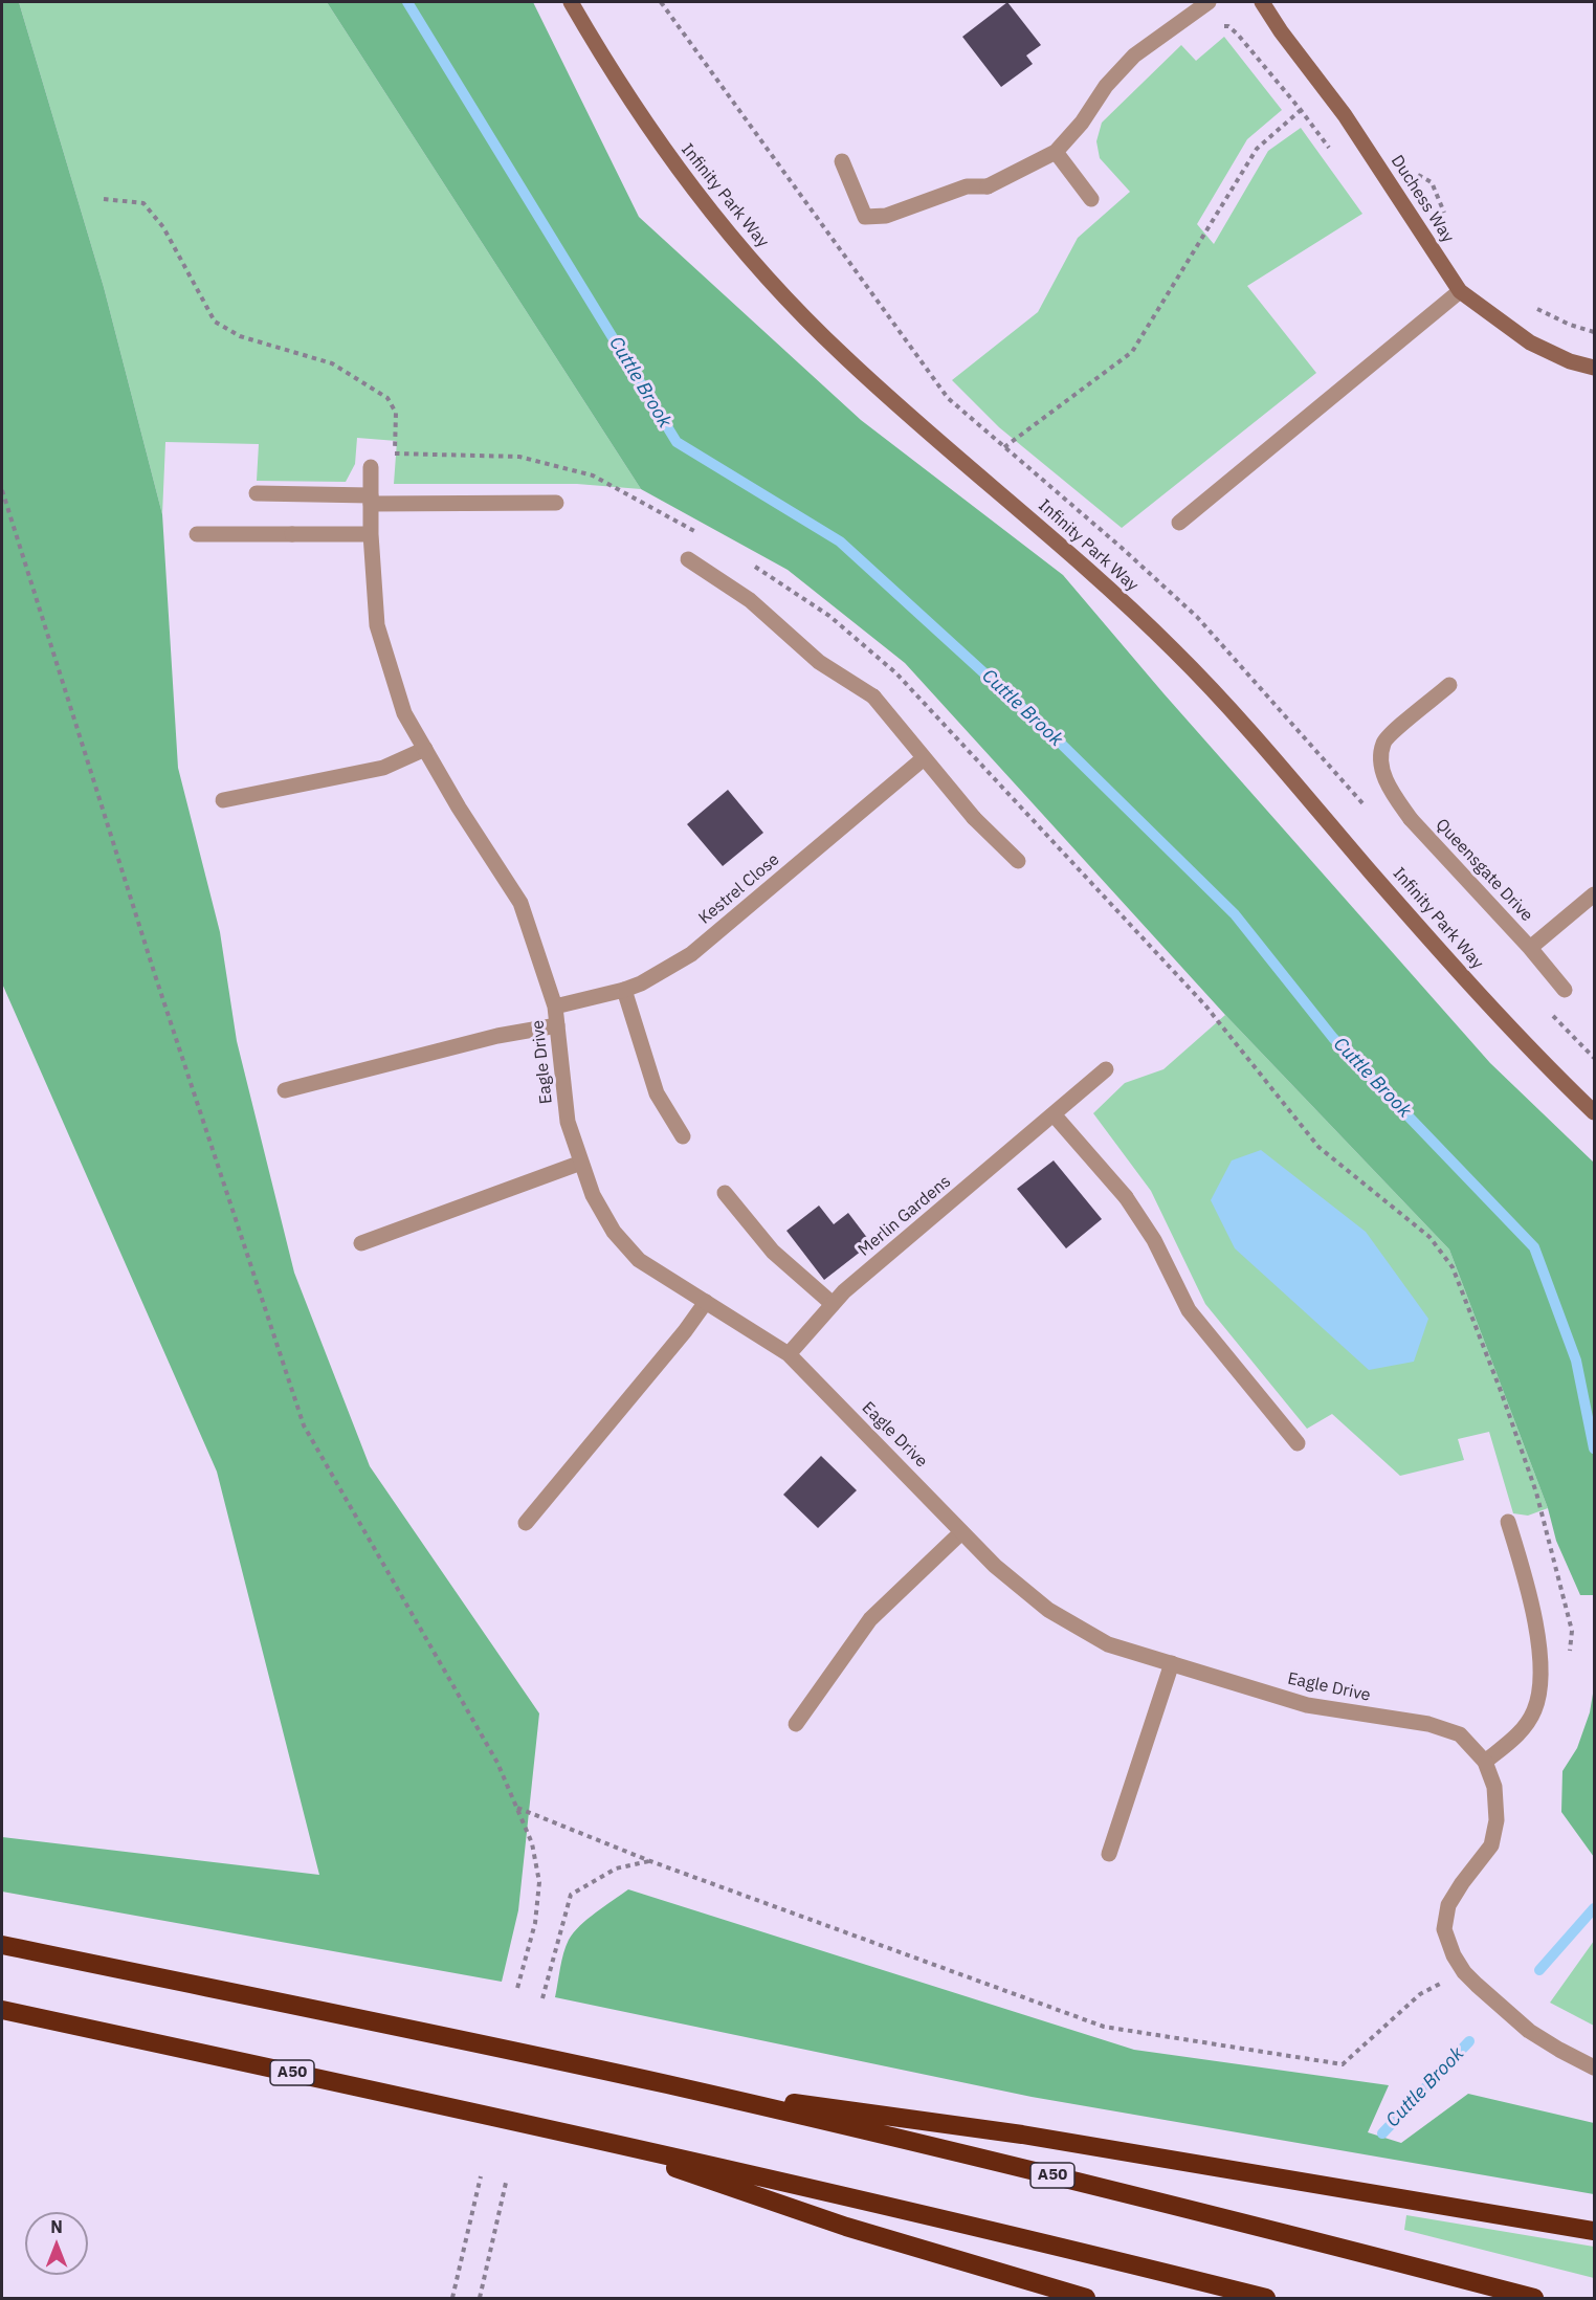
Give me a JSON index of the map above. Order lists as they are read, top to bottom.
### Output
{
  "streets": {
    "highway": ["A50"],
    "street": [
      "Infinity Park Way",
      "Duchess Way",
      "Queensgate Drive",
      "Kestrel Close",
      "Eagle Drive",
      "Merlin Gardens"
    ]
  },
  "crossings": [
    ["Kestrel Close", "Eagle Drive"],
    ["Eagle Drive", "Merlin Gardens"]
  ],
  "water": ["Cuttle Brook"],
  "north": "top"
}
